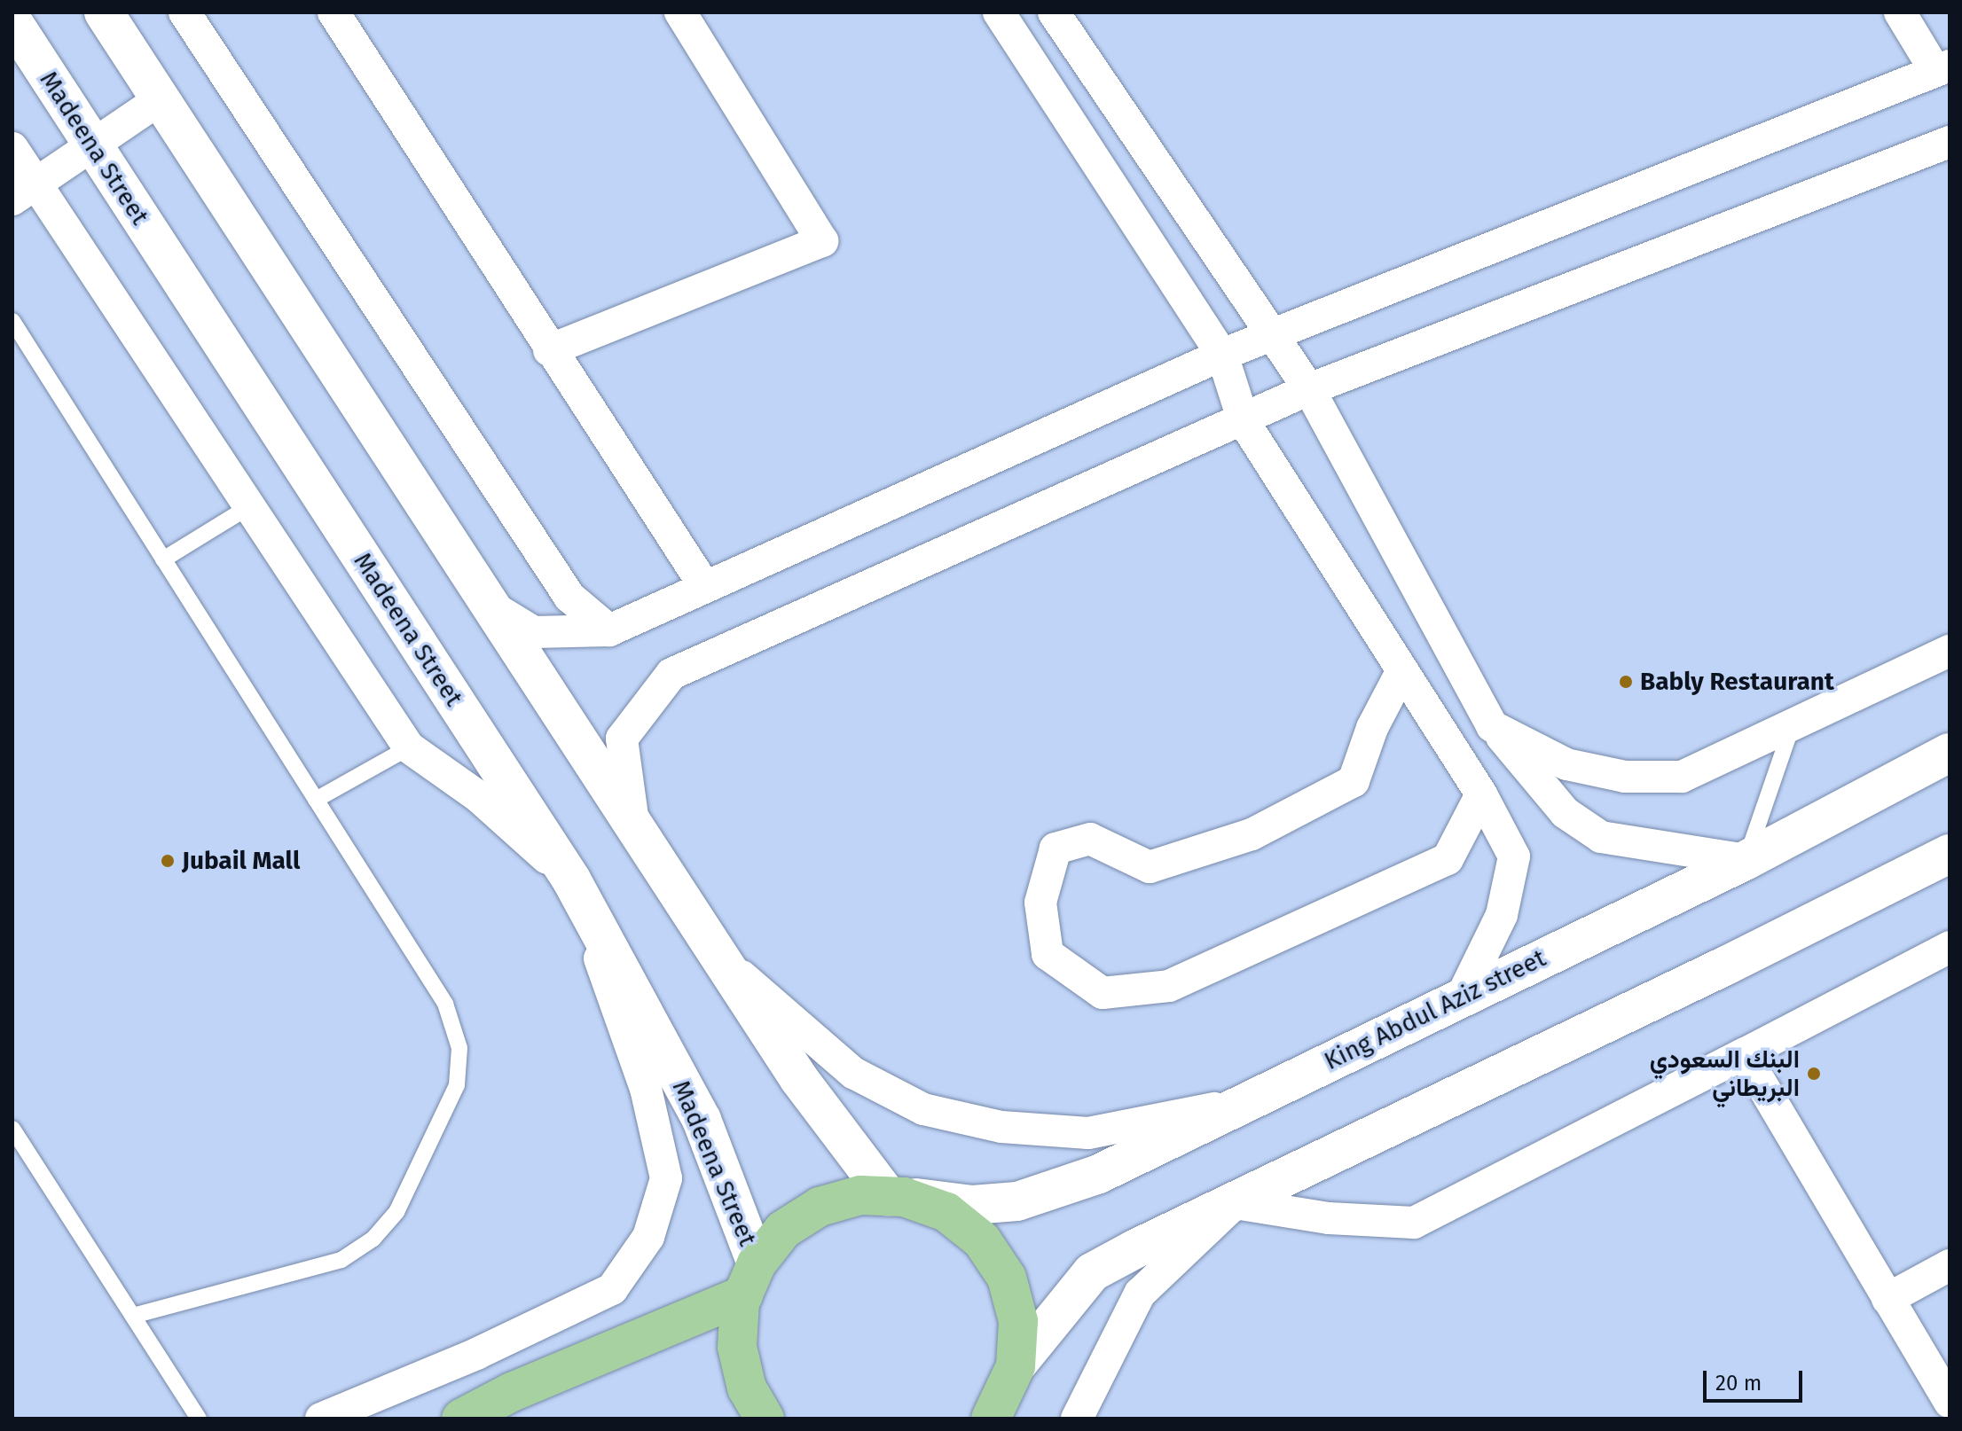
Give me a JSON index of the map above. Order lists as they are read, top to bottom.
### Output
{
  "streets": {
    "main road": ["Madeena Street", "King Abdul Aziz street"]
  },
  "places": ["Bably Restaurant", "Jubail Mall", "البنك السعودي البريطاني"],
  "scale_bar": "20 m"
}
